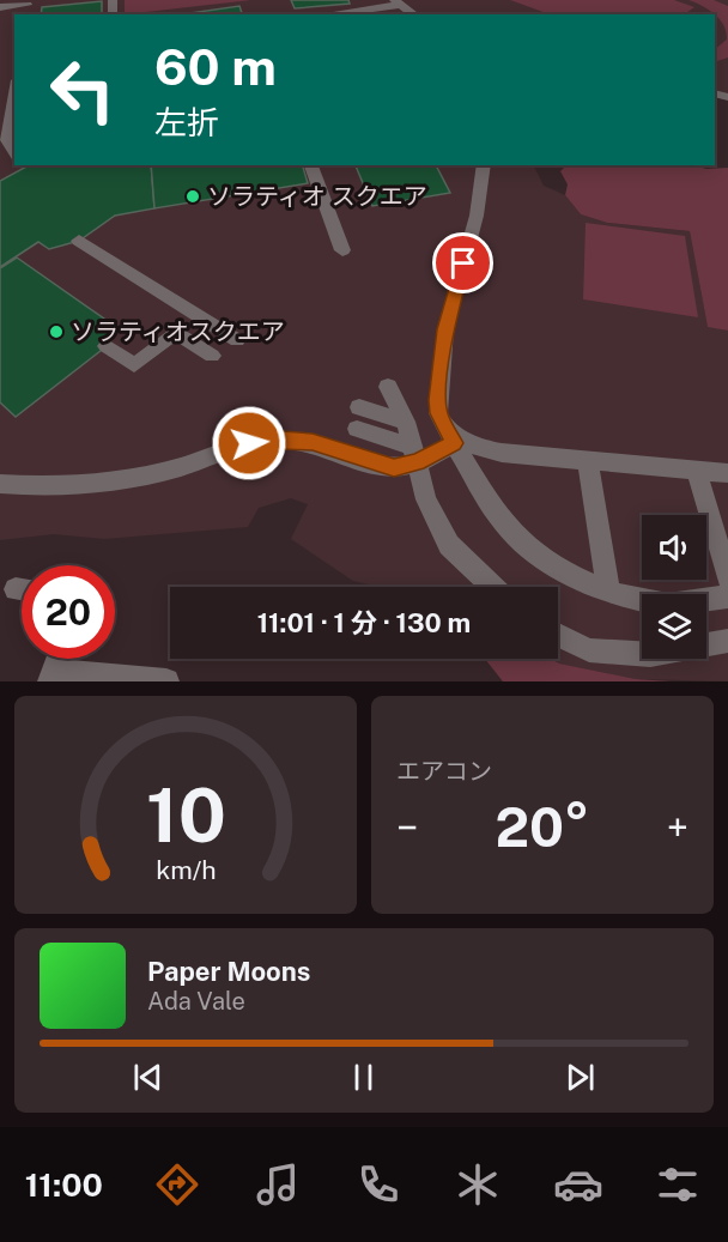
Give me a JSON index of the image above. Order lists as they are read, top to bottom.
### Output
{
  "places": ["ソラティオ スクエア", "ソラティオスクエア"],
  "page": {
    "turn": ["60 m", "左折"],
    "limit": "20",
    "trip": "11:01 · 1 分 · 130 m",
    "tile": "エアコン",
    "heat": ["−", "20°", "+"],
    "song": ["Paper Moons", "Ada Vale"],
    "tabs": "11:00",
    "gauge": ["10", "km/h"]
  }
}
